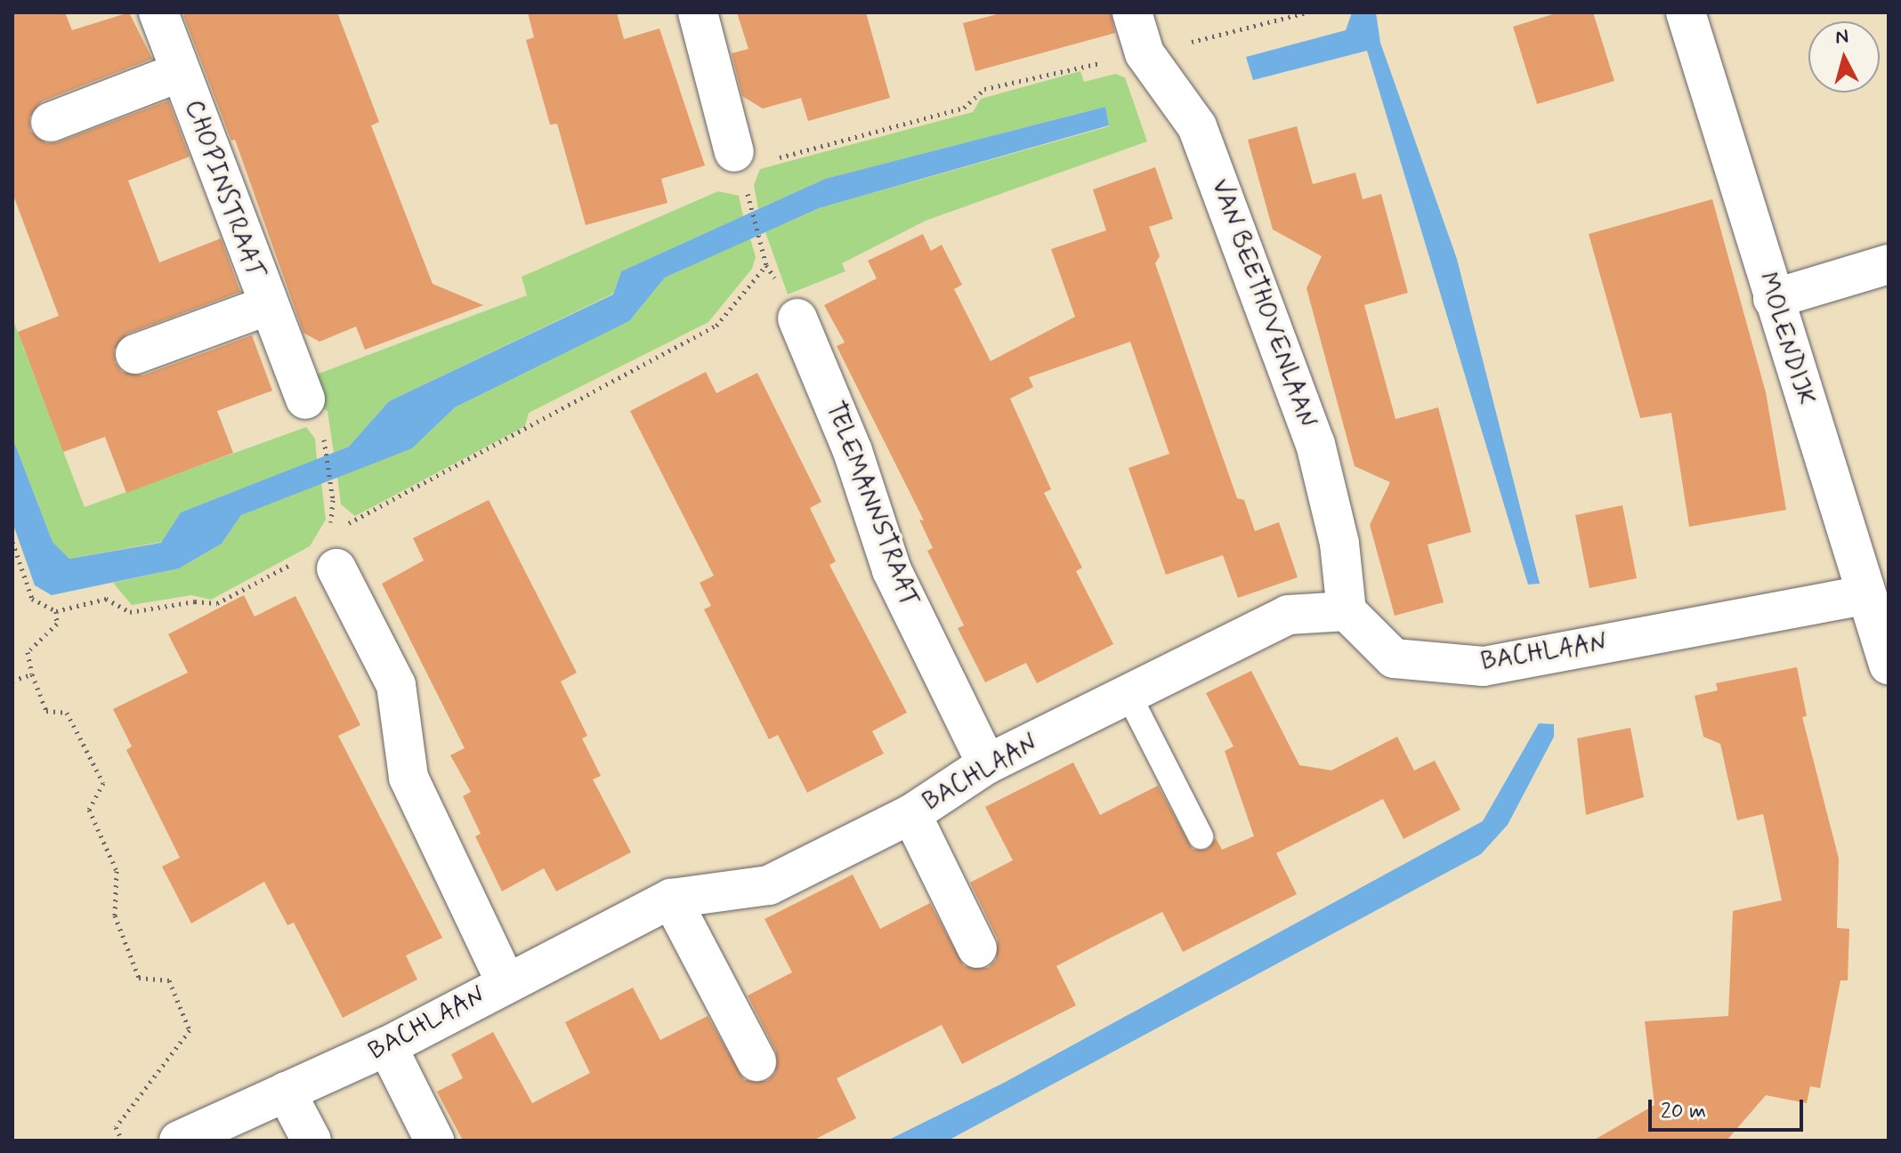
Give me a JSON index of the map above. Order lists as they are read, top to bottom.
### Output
{
  "streets": {
    "street": [
      "CHOPINSTRAAT",
      "VAN BEETHOVENLAAN",
      "MOLENDIJK",
      "TELEMANNSTRAAT",
      "BACHLAAN"
    ]
  },
  "crossings": [
    ["VAN BEETHOVENLAAN", "BACHLAAN"],
    ["MOLENDIJK", "BACHLAAN"],
    ["TELEMANNSTRAAT", "BACHLAAN"]
  ],
  "scale_bar": "20 m",
  "north": "top"
}
